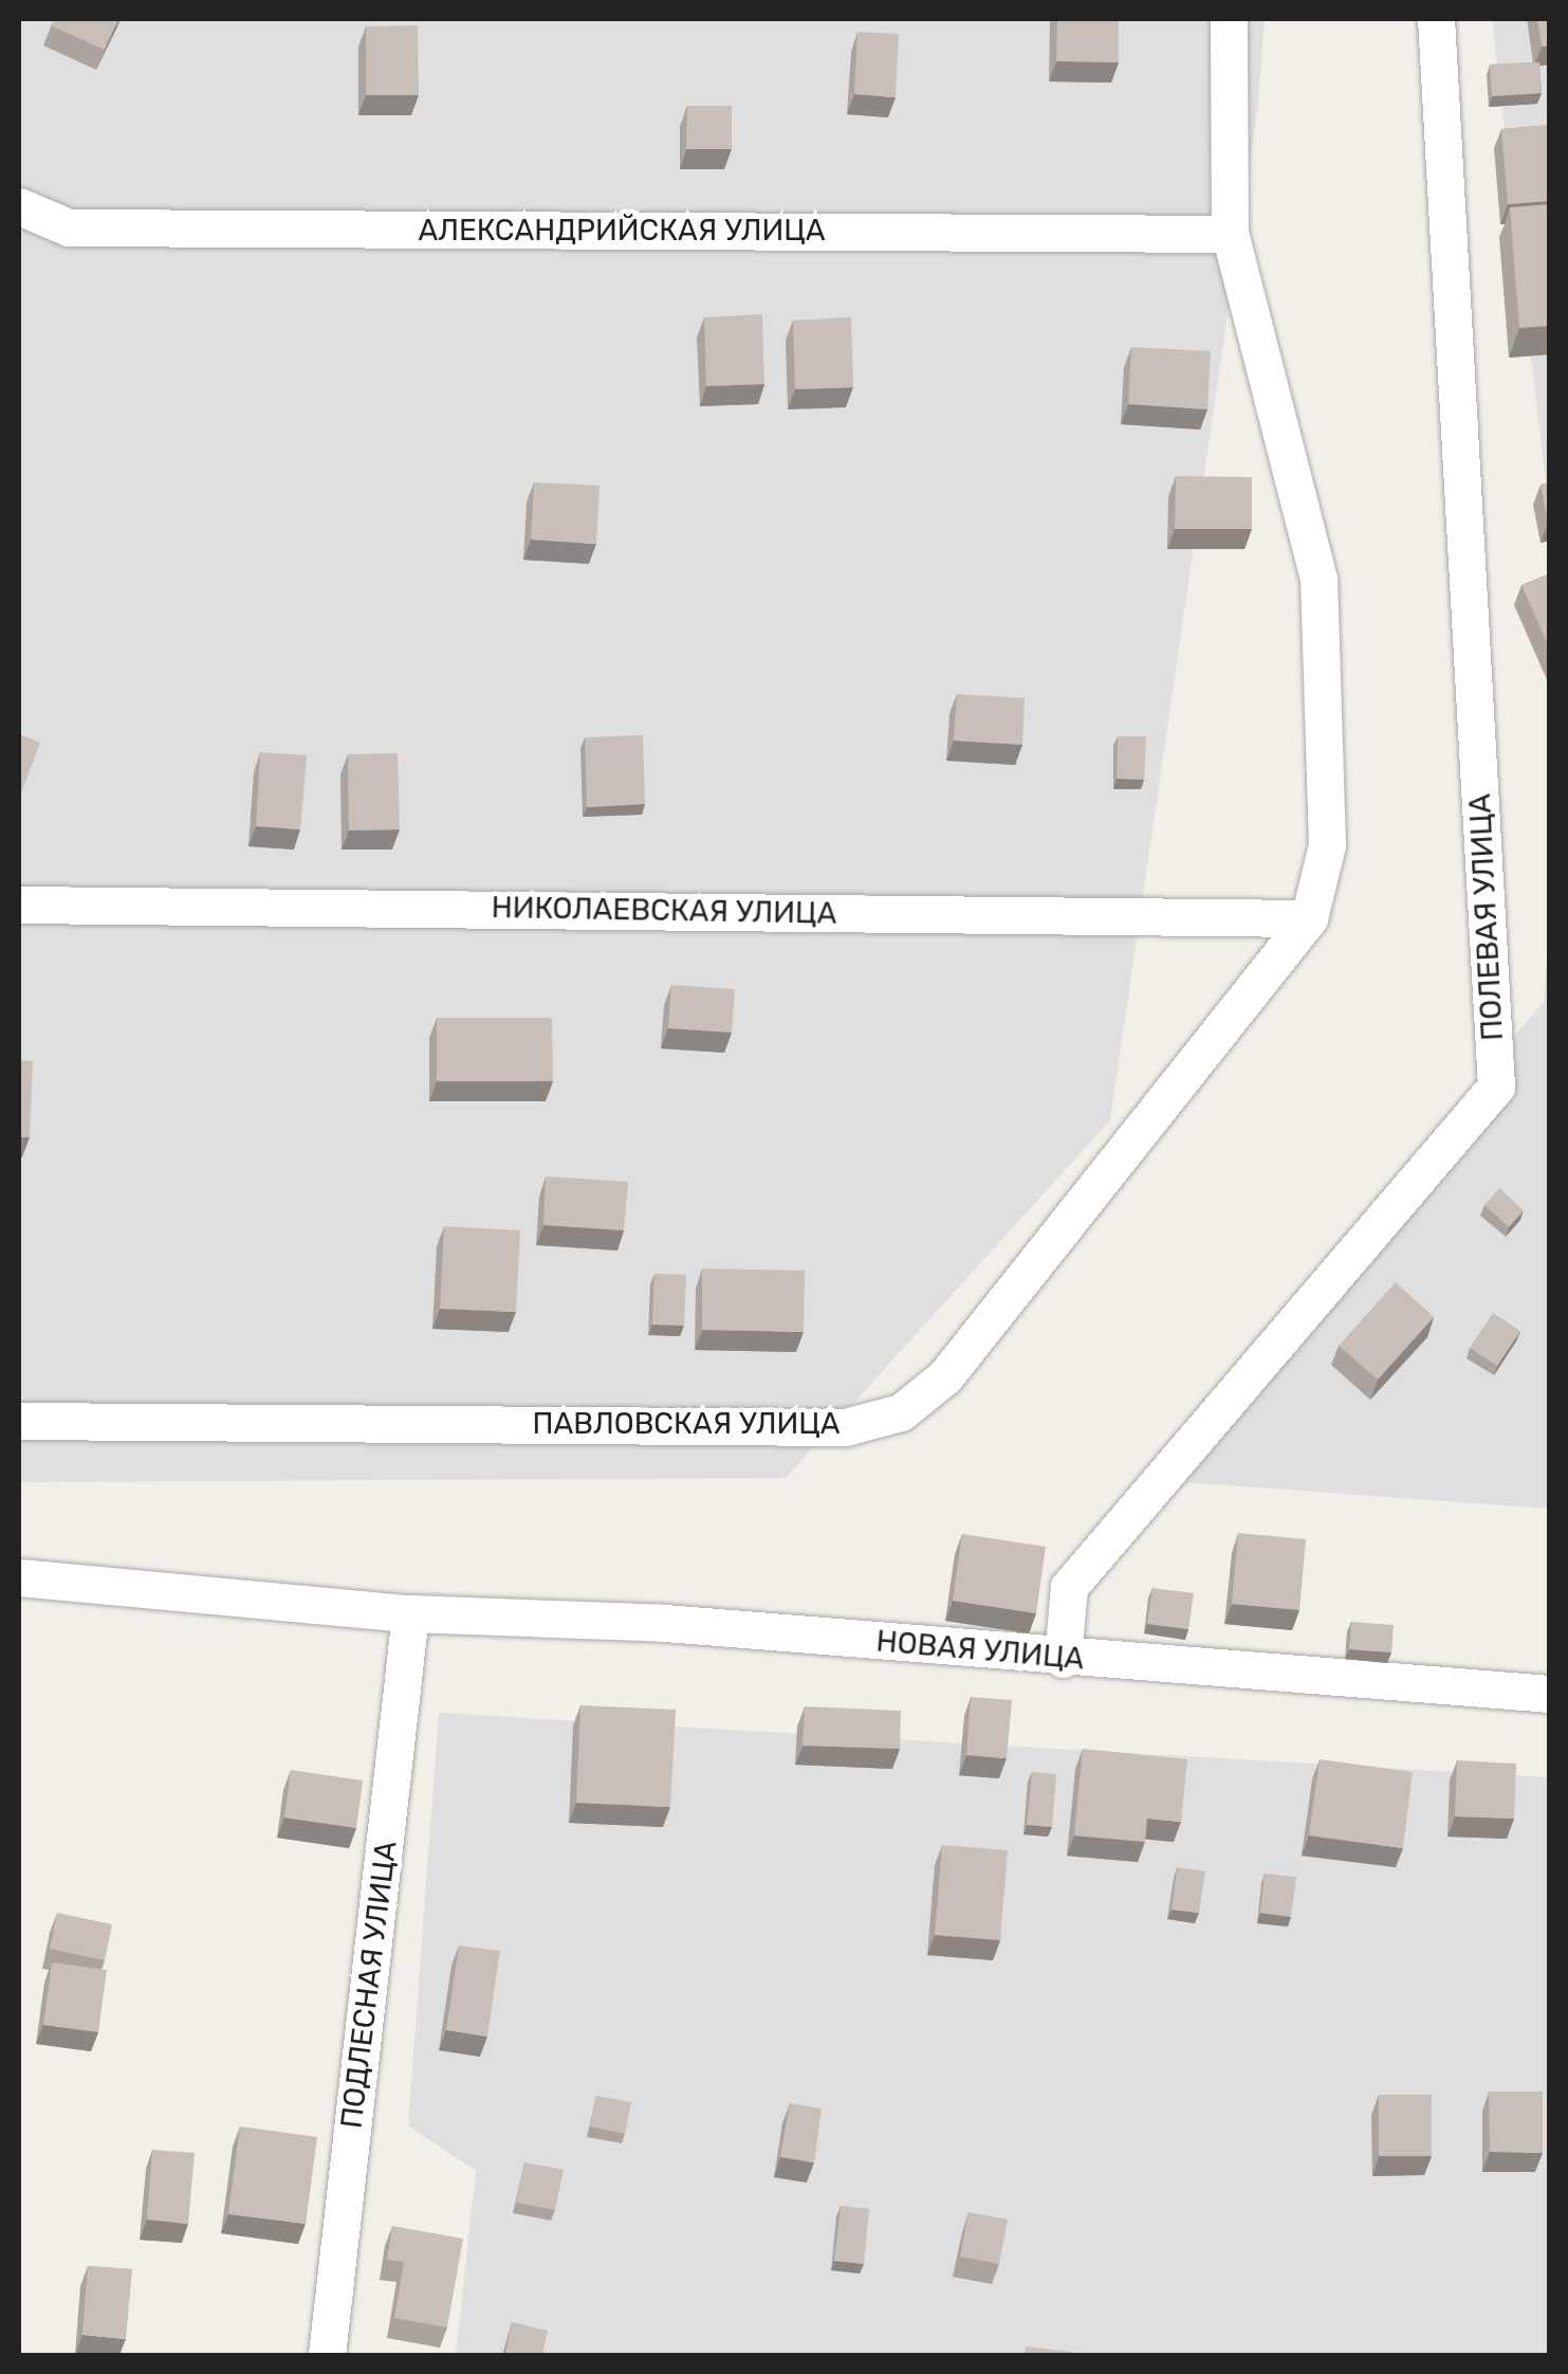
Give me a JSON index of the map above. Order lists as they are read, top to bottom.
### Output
{
  "streets": {
    "street": [
      "АЛЕКСАНДРИЙСКАЯ УЛИЦА",
      "НИКОЛАЕВСКАЯ УЛИЦА",
      "ПОЛЕВАЯ УЛИЦА",
      "ПАВЛОВСКАЯ УЛИЦА",
      "НОВАЯ УЛИЦА",
      "ПОДЛЕСНАЯ УЛИЦА"
    ]
  },
  "crossings": [
    ["НИКОЛАЕВСКАЯ УЛИЦА", "ПАВЛОВСКАЯ УЛИЦА"],
    ["ПОЛЕВАЯ УЛИЦА", "НОВАЯ УЛИЦА"],
    ["НОВАЯ УЛИЦА", "ПОДЛЕСНАЯ УЛИЦА"]
  ]
}
